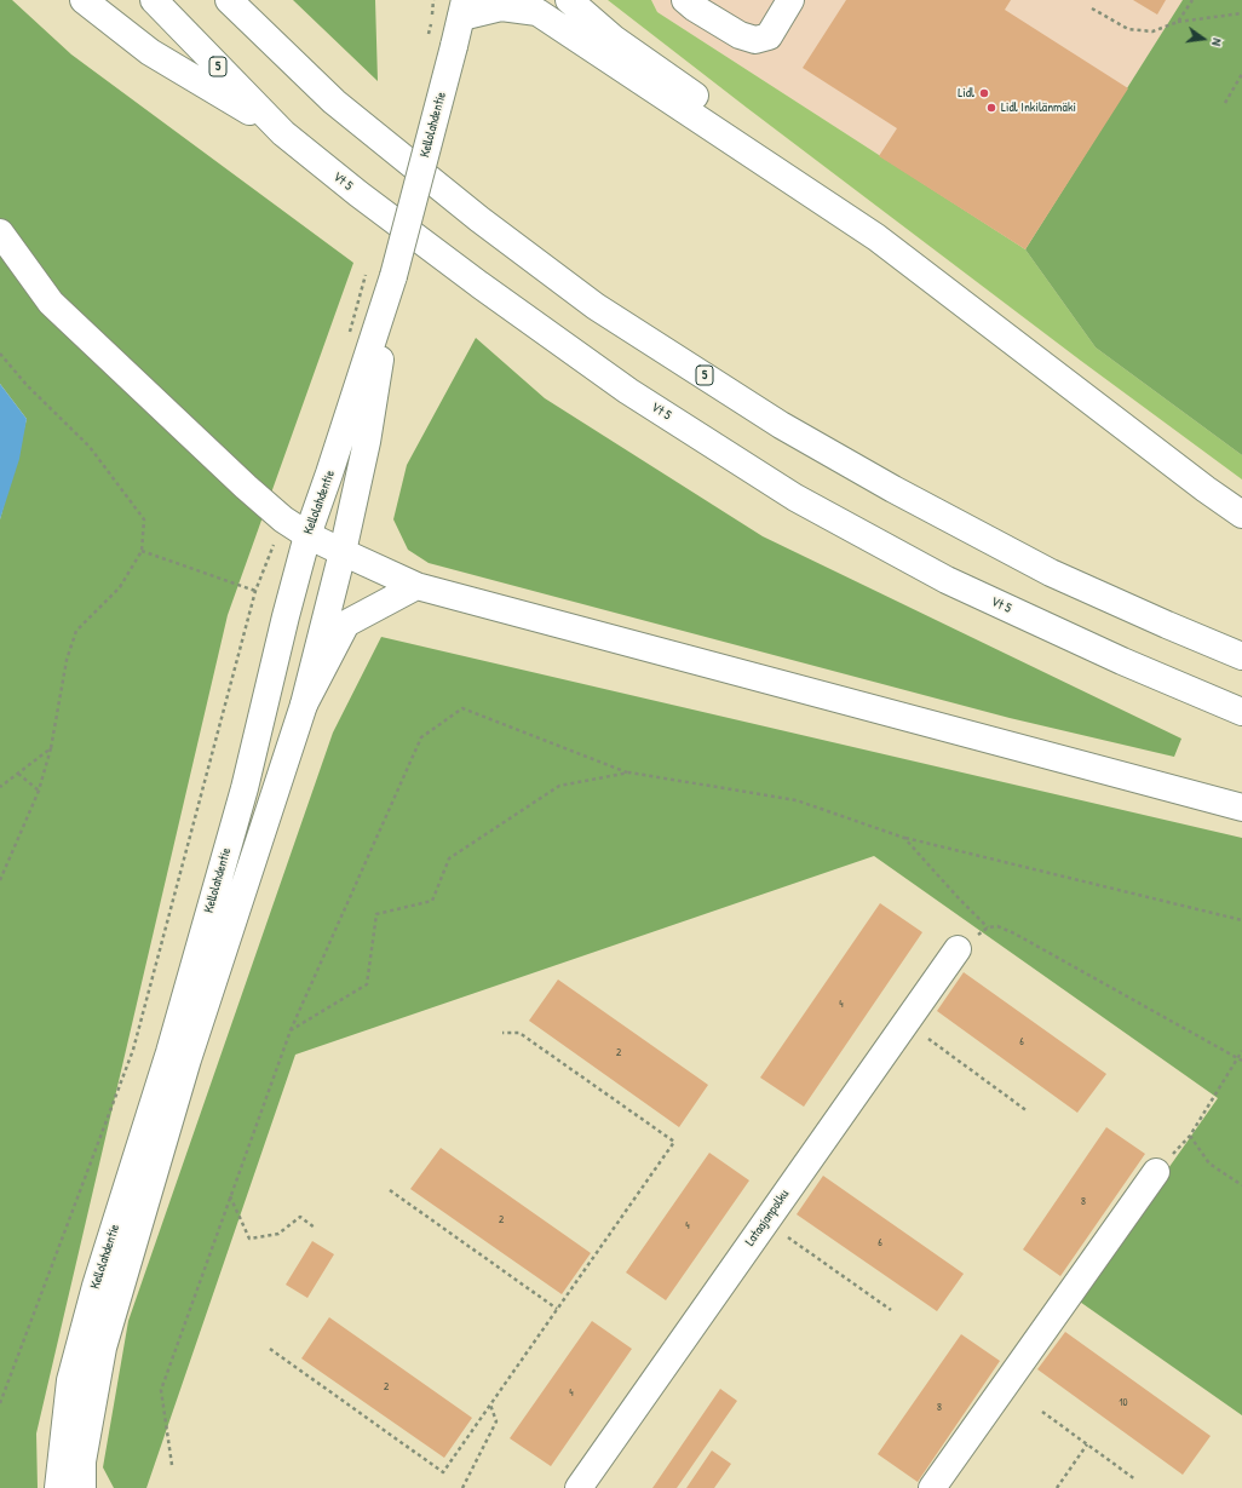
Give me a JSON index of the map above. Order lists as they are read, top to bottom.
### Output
{
  "streets": {
    "main road": [
      "5",
      "Kellolahdentie",
      "Vt 5",
      "Lataajanpolku"
    ]
  },
  "places": ["Lidl", "Lidl Inkilänmäki"],
  "house_numbers": [
    "4",
    "6",
    "2",
    "8",
    "2",
    "4",
    "6",
    "2",
    "4",
    "10",
    "8"
  ],
  "north": "right"
}
